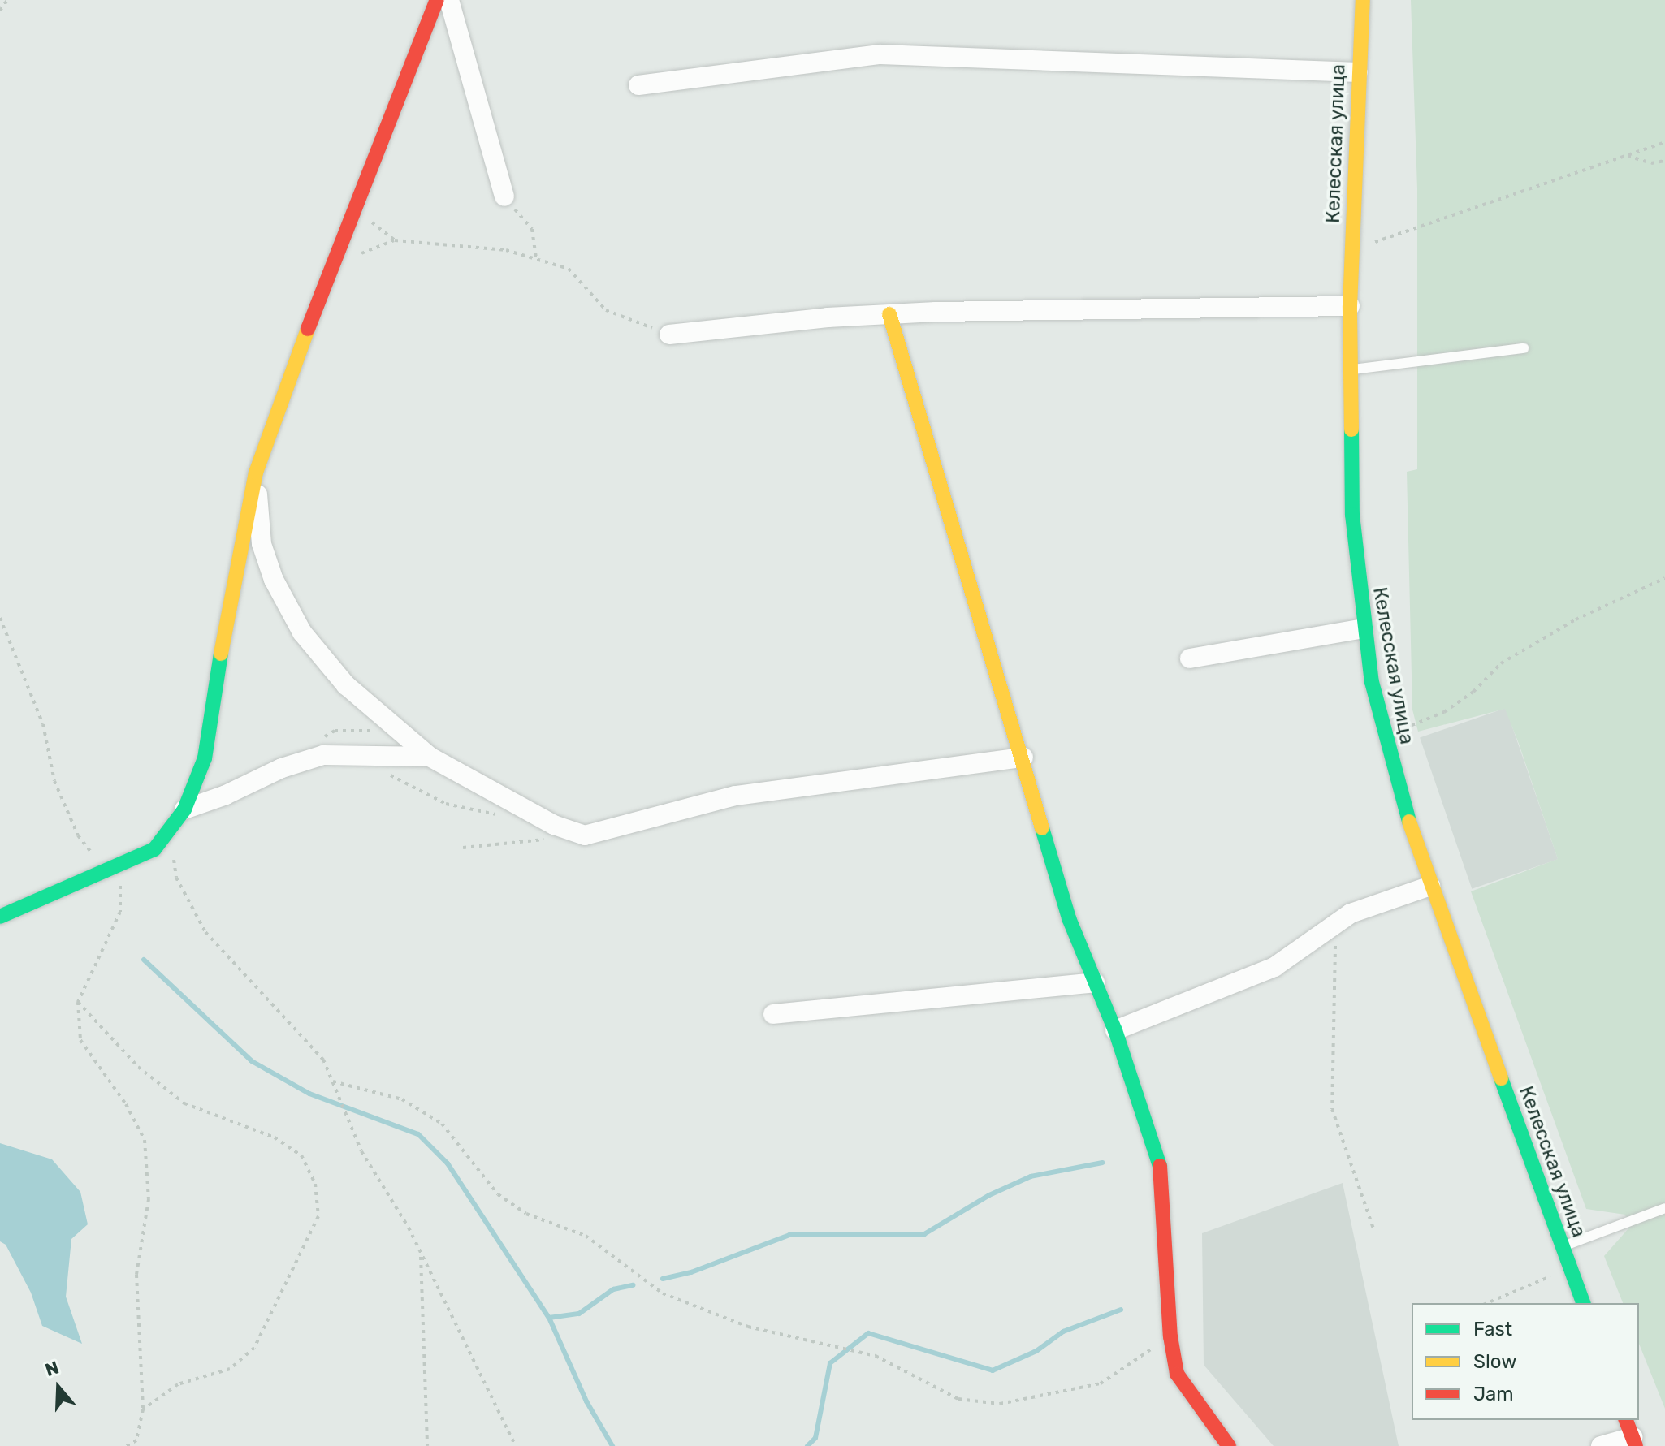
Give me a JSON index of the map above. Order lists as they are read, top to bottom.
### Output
{
  "streets": {
    "street": ["Келесская улица"]
  },
  "legend": ["Fast", "Slow", "Jam"],
  "north": "top"
}
